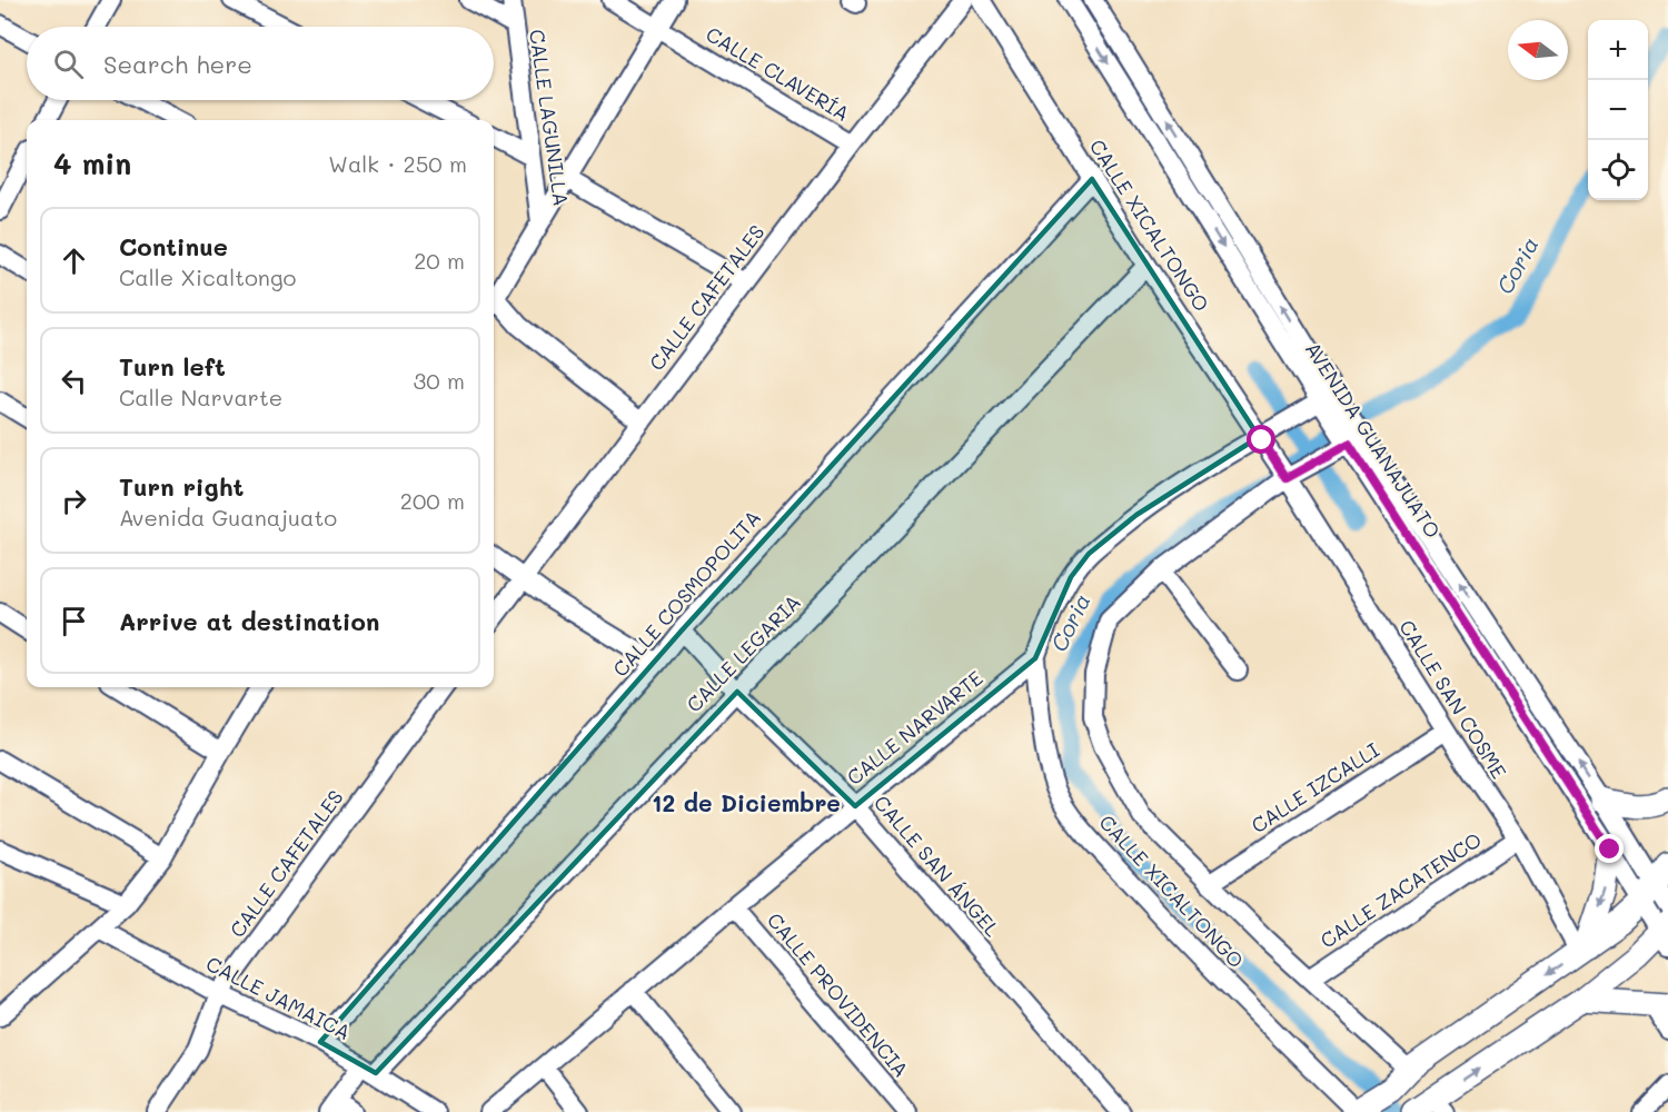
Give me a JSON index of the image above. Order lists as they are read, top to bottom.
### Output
{
  "streets": {
    "street": [
      "CALLE CLAVERÍA",
      "CALLE LAGUNILLA",
      "CALLE XICALTONGO",
      "CALLE CAFETALES",
      "AVENIDA GUANAJUATO",
      "CALLE COSMOPOLITA",
      "CALLE LEGARIA",
      "CALLE SAN COSME",
      "CALLE NARVARTE",
      "CALLE IZCALLI",
      "CALLE SAN ÁNGEL",
      "CALLE ZACATENCO",
      "CALLE PROVIDENCIA",
      "CALLE JAMAICA"
    ]
  },
  "crossings": [
    ["CALLE CLAVERÍA", "CALLE CAFETALES"],
    ["CALLE XICALTONGO", "CALLE COSMOPOLITA"],
    ["CALLE XICALTONGO", "CALLE LEGARIA"],
    ["CALLE XICALTONGO", "CALLE SAN COSME"],
    ["CALLE XICALTONGO", "CALLE NARVARTE"],
    ["CALLE XICALTONGO", "CALLE IZCALLI"],
    ["CALLE XICALTONGO", "CALLE ZACATENCO"],
    ["CALLE CAFETALES", "CALLE JAMAICA"],
    ["AVENIDA GUANAJUATO", "CALLE NARVARTE"],
    ["CALLE COSMOPOLITA", "CALLE SAN ÁNGEL"],
    ["CALLE COSMOPOLITA", "CALLE JAMAICA"],
    ["CALLE LEGARIA", "CALLE SAN ÁNGEL"],
    ["CALLE LEGARIA", "CALLE JAMAICA"],
    ["CALLE SAN COSME", "CALLE IZCALLI"],
    ["CALLE SAN COSME", "CALLE ZACATENCO"],
    ["CALLE NARVARTE", "CALLE SAN ÁNGEL"],
    ["CALLE NARVARTE", "CALLE PROVIDENCIA"]
  ],
  "districts": ["12 de Diciembre"],
  "water": ["Coria"],
  "north": "left",
  "page": {
    "map_buttons": ["+", "−"],
    "search": "Search here",
    "heading": ["4 min", "Walk · 250 m"],
    "list": [
      ["Continue", "Calle Xicaltongo", "20 m"],
      ["Turn left", "Calle Narvarte", "30 m"],
      ["Turn right", "Avenida Guanajuato", "200 m"],
      "Arrive at destination"
    ]
  }
}
